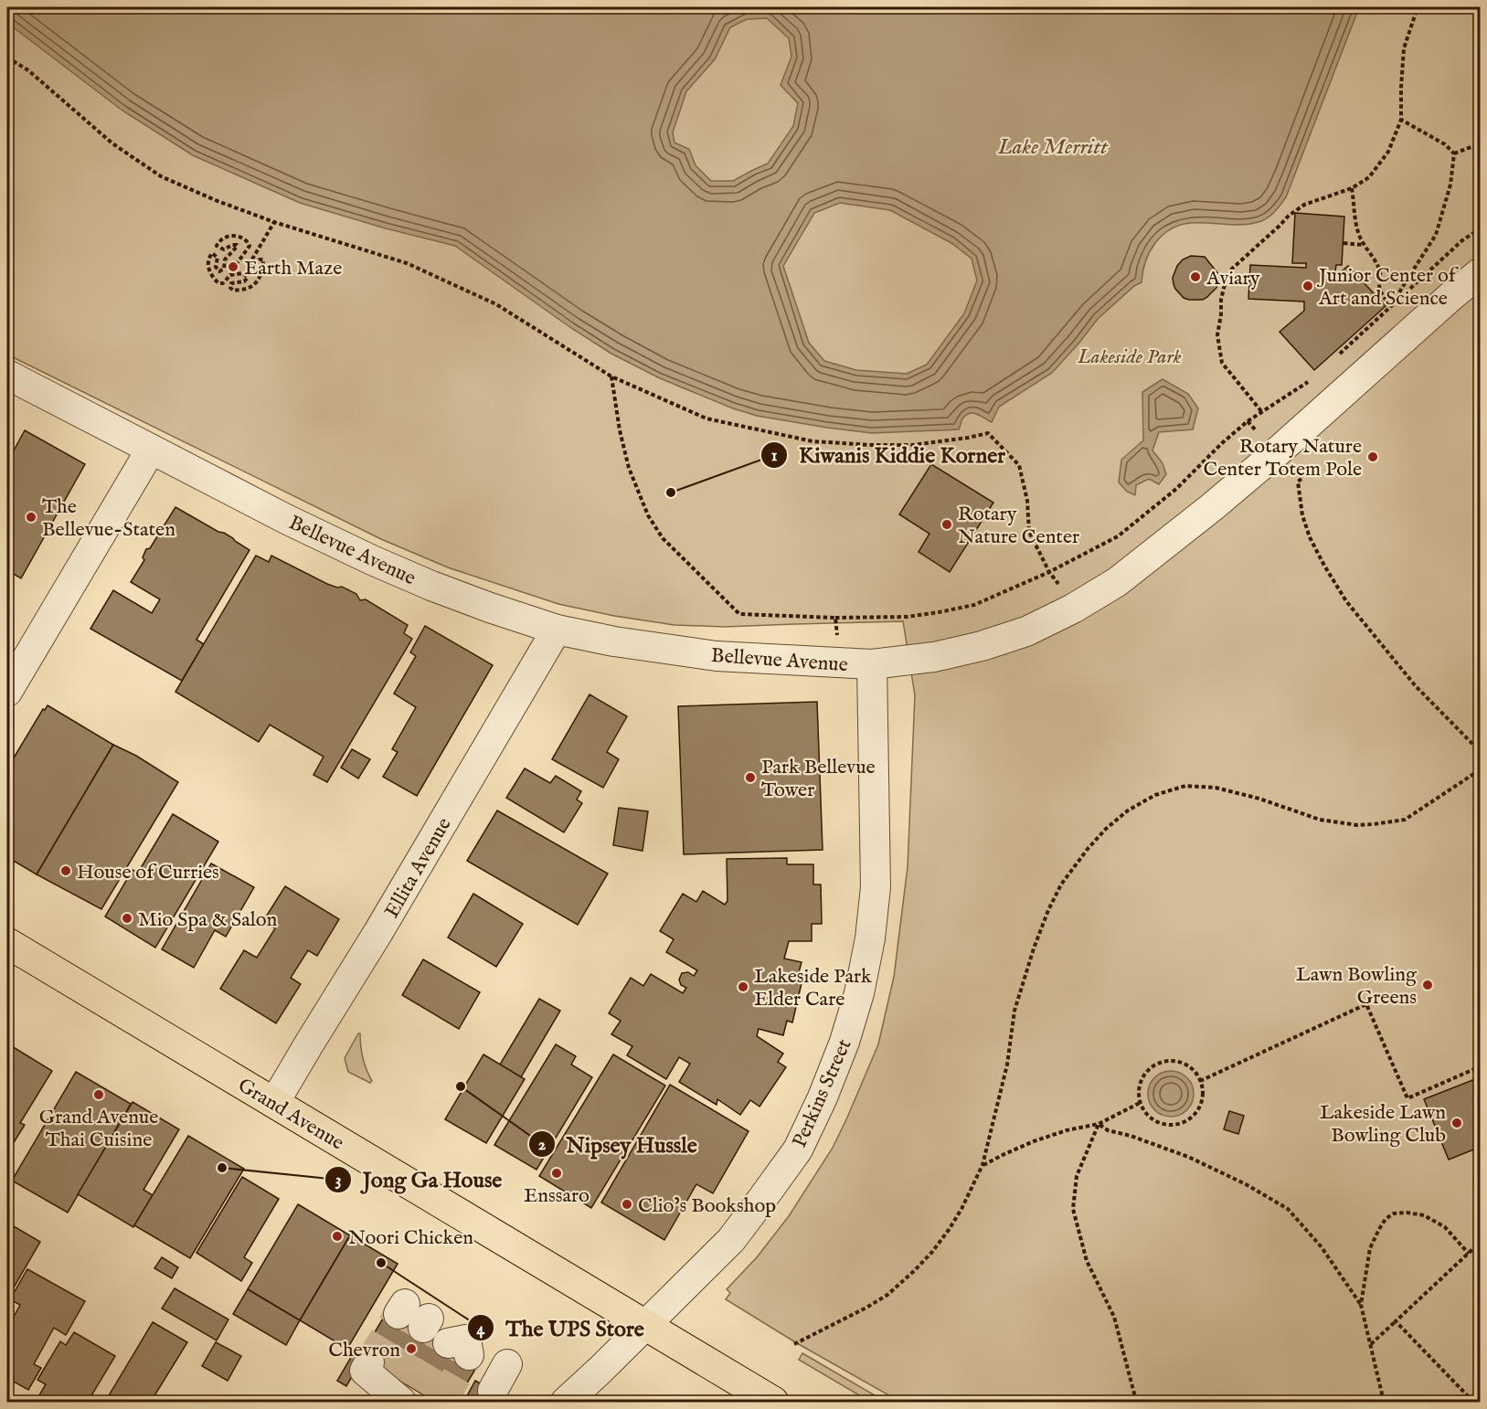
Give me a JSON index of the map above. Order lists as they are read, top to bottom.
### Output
{
  "streets": {
    "main road": ["Grand Avenue"],
    "street": ["Bellevue Avenue", "Ellita Avenue", "Perkins Street"]
  },
  "crossings": [
    ["Bellevue Avenue", "Ellita Avenue"],
    ["Bellevue Avenue", "Perkins Street"],
    ["Ellita Avenue", "Grand Avenue"],
    ["Perkins Street", "Grand Avenue"]
  ],
  "water": ["Lake Merritt"],
  "parks": ["Lakeside Park"],
  "places": [
    "Earth Maze",
    "Aviary",
    "Junior Center of Art and Science",
    "Rotary Nature Center Totem Pole",
    "Kiwanis Kiddie Korner",
    "The Bellevue-Staten",
    "Rotary Nature Center",
    "Park Bellevue Tower",
    "House of Curries",
    "Mio Spa & Salon",
    "Lawn Bowling Greens",
    "Lakeside Park Elder Care",
    "Nipsey Hussle",
    "Grand Avenue Thai Cuisine",
    "Lakeside Lawn Bowling Club",
    "Jong Ga House",
    "Enssaro",
    "Clio’s Bookshop",
    "Noori Chicken",
    "The UPS Store",
    "Chevron"
  ]
}
